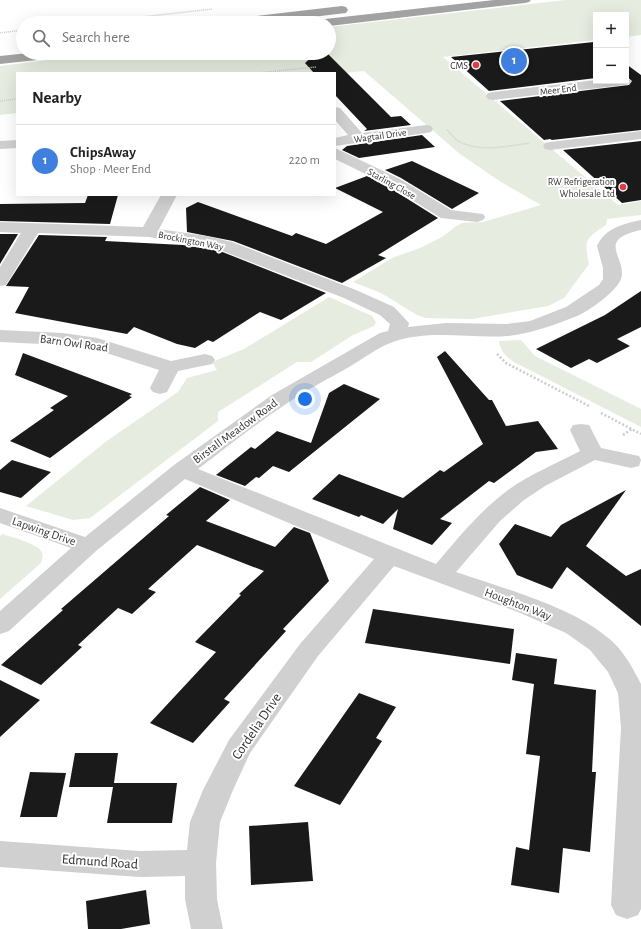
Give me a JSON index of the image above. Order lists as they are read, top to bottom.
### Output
{
  "streets": {
    "street": [
      "Meer End",
      "Wagtail Drive",
      "Starling Close",
      "Brockington Way",
      "Barn Owl Road",
      "Birstall Meadow Road",
      "Lapwing Drive",
      "Houghton Way",
      "Cordelia Drive",
      "Edmund Road"
    ]
  },
  "crossings": [
    ["Brockington Way", "Birstall Meadow Road"],
    ["Birstall Meadow Road", "Lapwing Drive"],
    ["Birstall Meadow Road", "Houghton Way"],
    ["Houghton Way", "Cordelia Drive"],
    ["Cordelia Drive", "Edmund Road"]
  ],
  "places": ["CMS", "RW Refrigeration Wholesale Ltd"],
  "page": {
    "map_buttons": ["+", "−"],
    "search": "Search here",
    "pins": "1",
    "heading": "Nearby",
    "list": [
      {
        "mark": "1",
        "name": "ChipsAway",
        "note": "Shop · Meer End",
        "value": "220 m"
      }
    ]
  }
}
